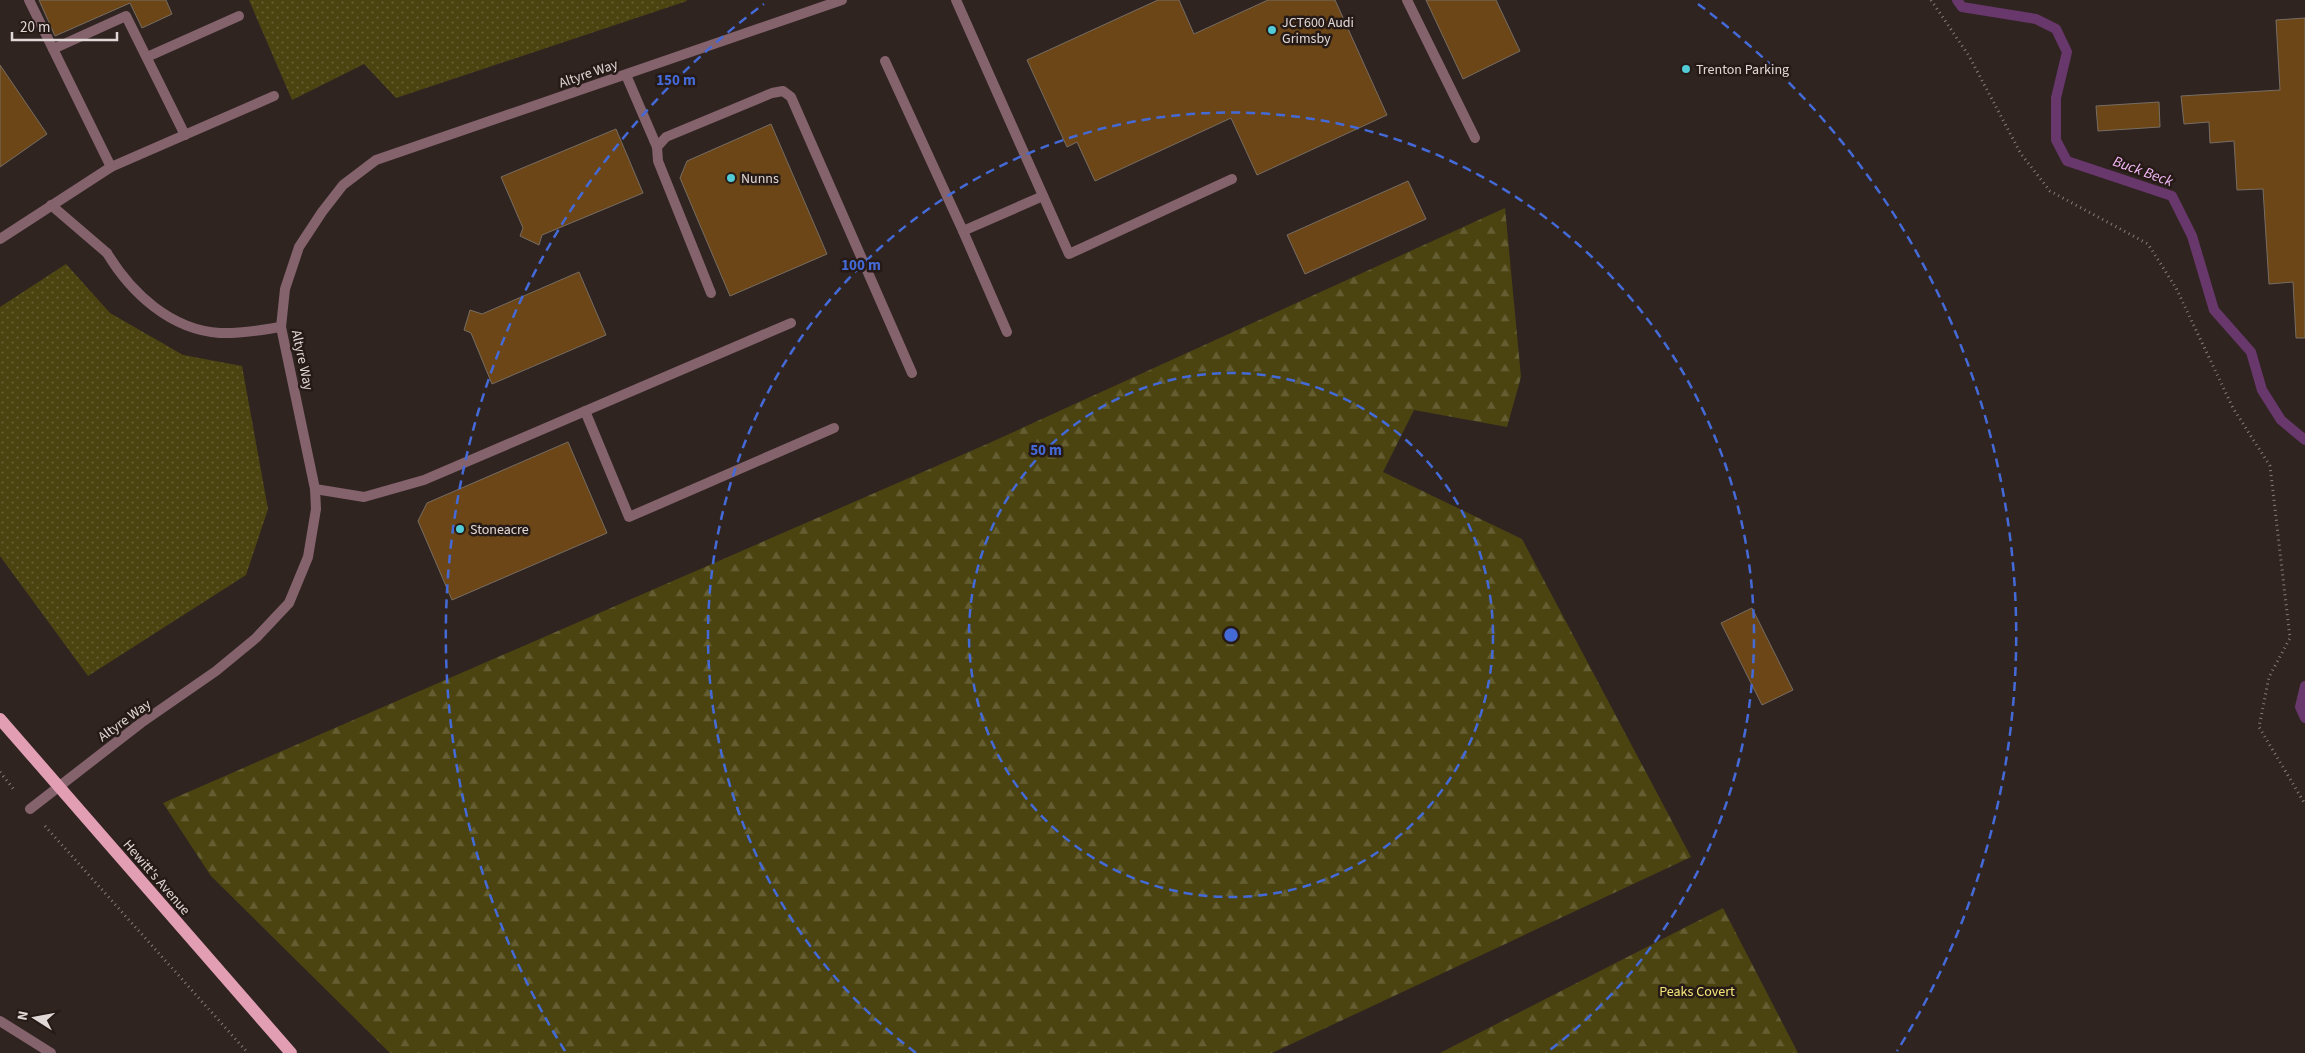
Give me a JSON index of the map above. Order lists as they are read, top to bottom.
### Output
{
  "streets": {
    "main road": ["Hewitt's Avenue"],
    "street": ["Altyre Way"]
  },
  "crossings": [
    ["Altyre Way", "Hewitt's Avenue"]
  ],
  "water": ["Buck Beck"],
  "parks": ["Peaks Covert"],
  "places": [
    "JCT600 Audi Grimsby",
    "Trenton Parking",
    "Nunns",
    "Stoneacre"
  ],
  "scale_bar": "20 m",
  "north": "left",
  "rings": ["150 m", "100 m", "50 m"]
}
